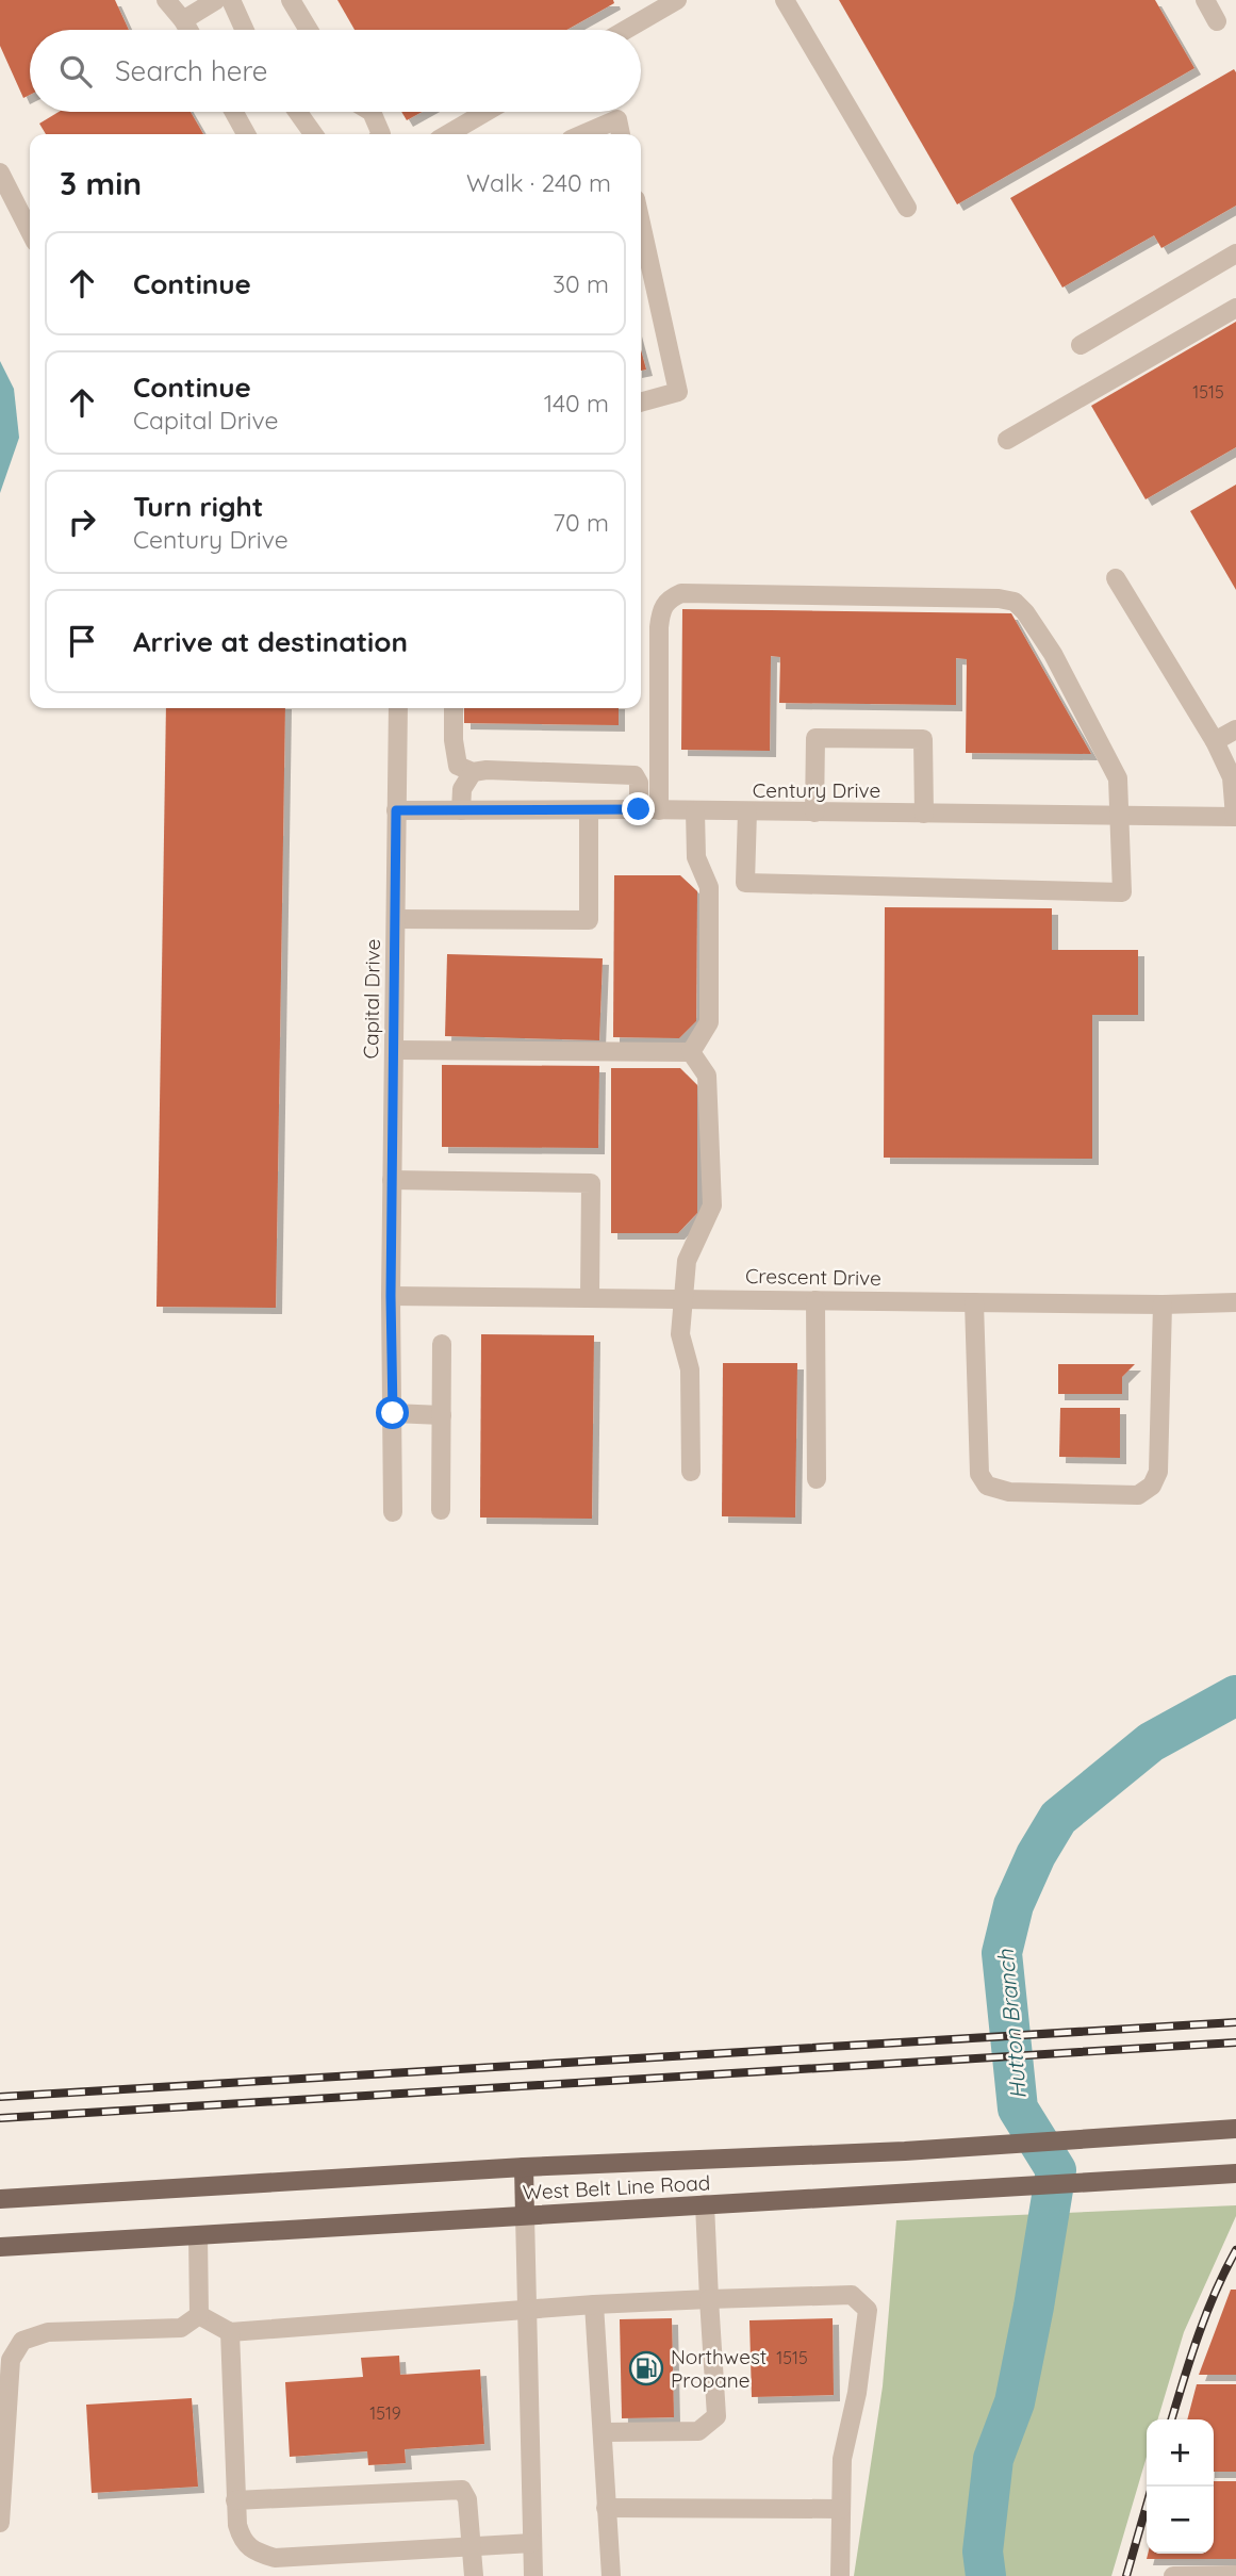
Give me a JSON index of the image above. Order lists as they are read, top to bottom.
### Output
{
  "streets": {
    "main road": ["West Belt Line Road"],
    "street": ["Century Drive", "Capital Drive", "Crescent Drive"]
  },
  "crossings": [
    ["Century Drive", "Capital Drive"],
    ["Capital Drive", "Crescent Drive"]
  ],
  "water": ["Hutton Branch"],
  "places": {
    "fuel station": ["Northwest Propane"]
  },
  "house_numbers": ["1515", "1515", "1519"],
  "page": {
    "search": "Search here",
    "heading": ["3 min", "Walk · 240 m"],
    "list": [
      ["Continue", "30 m"],
      ["Continue", "Capital Drive", "140 m"],
      ["Turn right", "Century Drive", "70 m"],
      "Arrive at destination"
    ],
    "map_buttons": ["+", "−"]
  }
}
